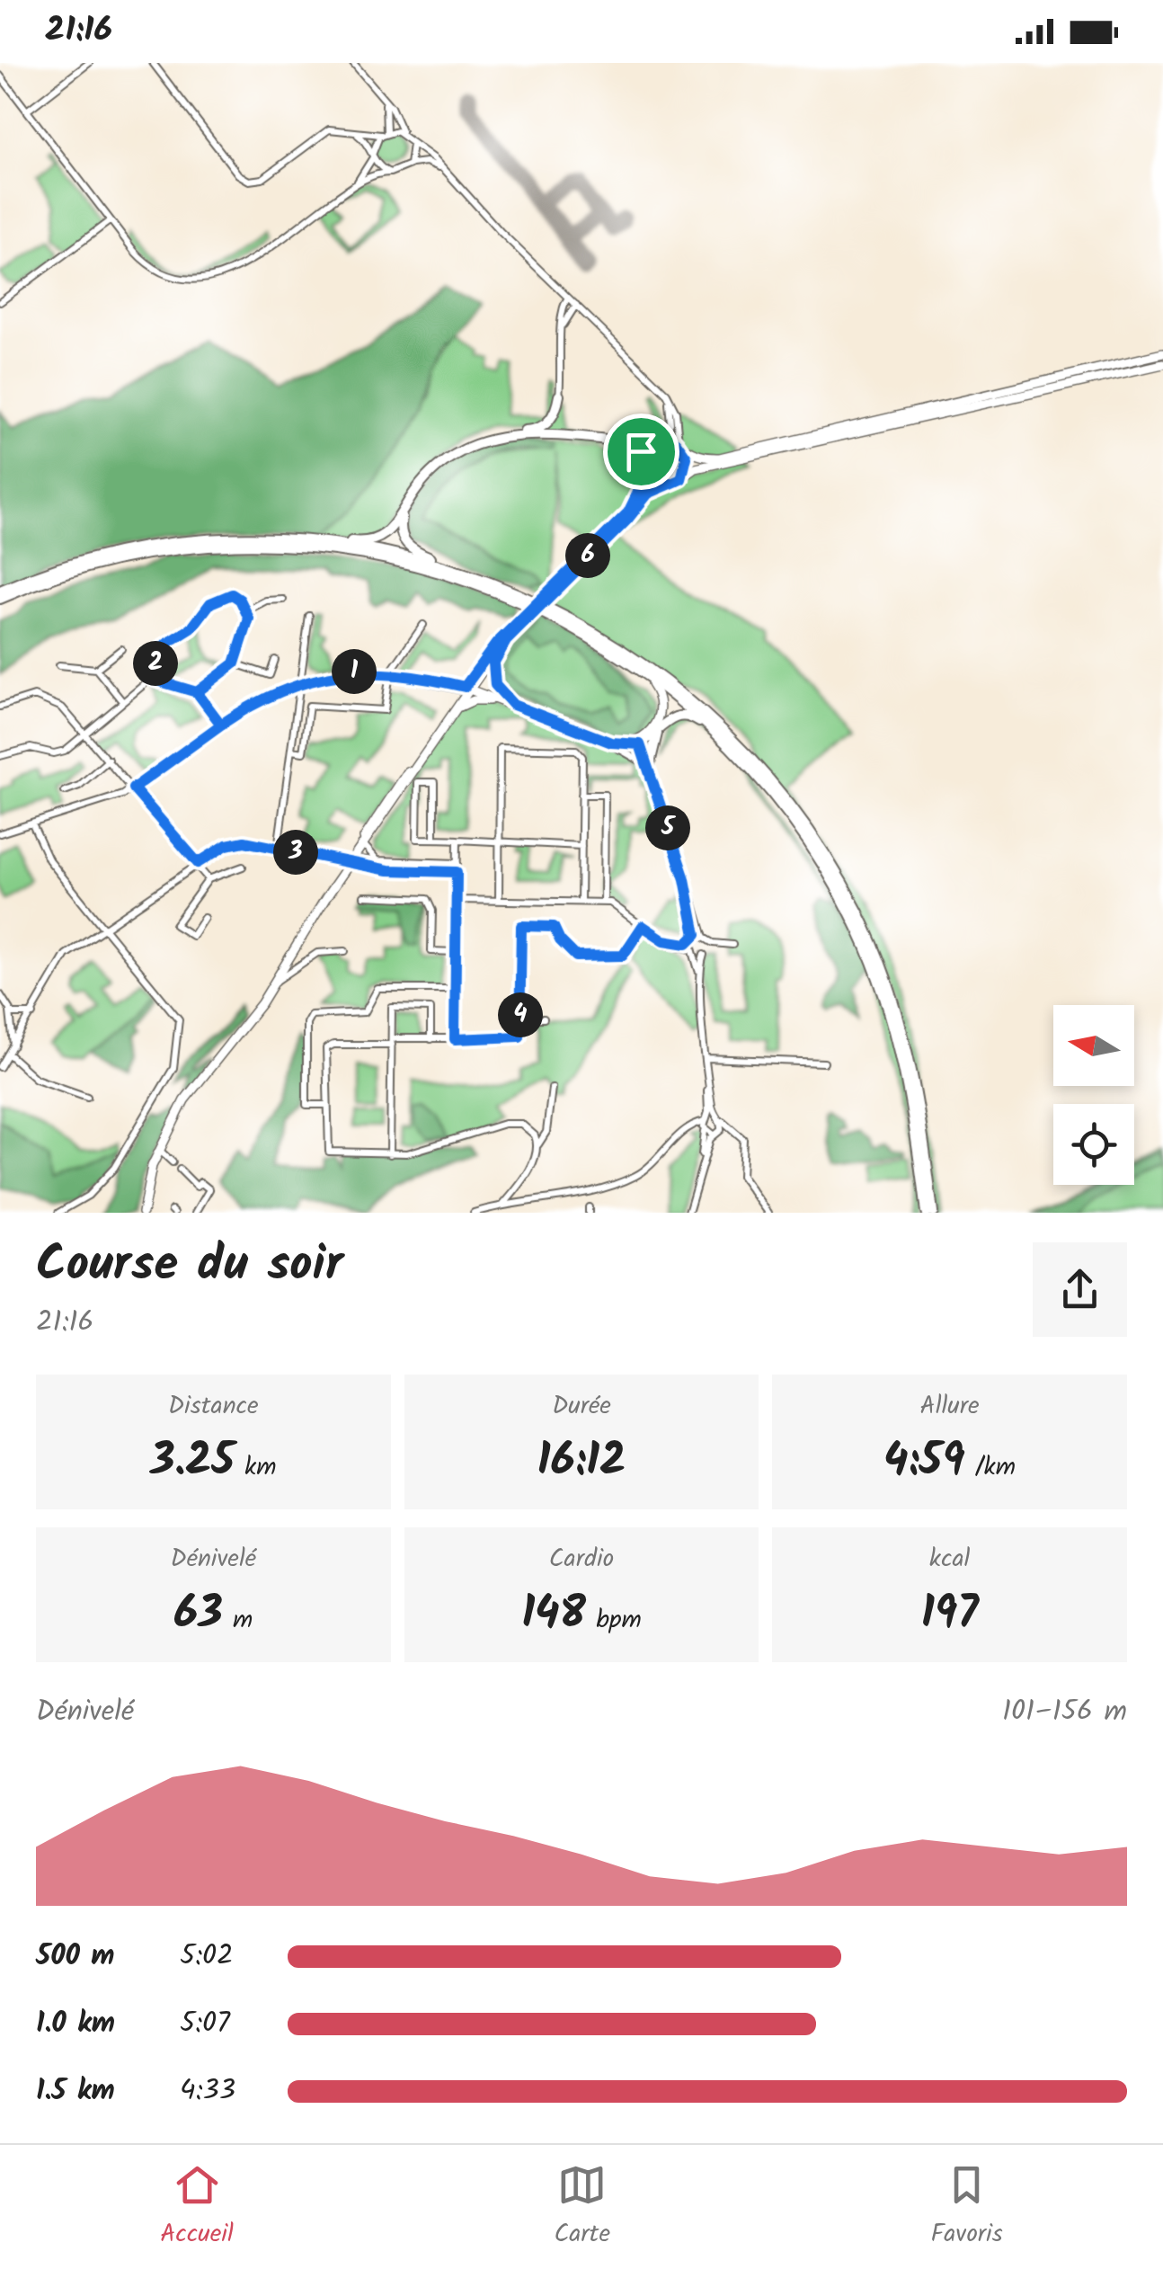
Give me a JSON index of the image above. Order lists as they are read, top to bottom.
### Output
{
  "north": "left",
  "page": {
    "status": "21:16",
    "pins": [
      "6",
      "2",
      "1",
      "5",
      "3",
      "4"
    ],
    "heading": ["Course du soir", "21:16"],
    "stats": [
      ["Distance", "3.25 km"],
      ["Durée", "16:12"],
      ["Allure", "4:59 /km"],
      ["Dénivelé", "63 m"],
      ["Cardio", "148 bpm"],
      ["kcal", "197"]
    ],
    "chart": ["Dénivelé", "101–156 m"],
    "list": [
      {
        "name": "500 m",
        "note": "5:02"
      },
      {
        "name": "1.0 km",
        "note": "5:07"
      },
      {
        "name": "1.5 km",
        "note": "4:33"
      }
    ],
    "tabs": ["Accueil", "Carte", "Favoris"]
  }
}
